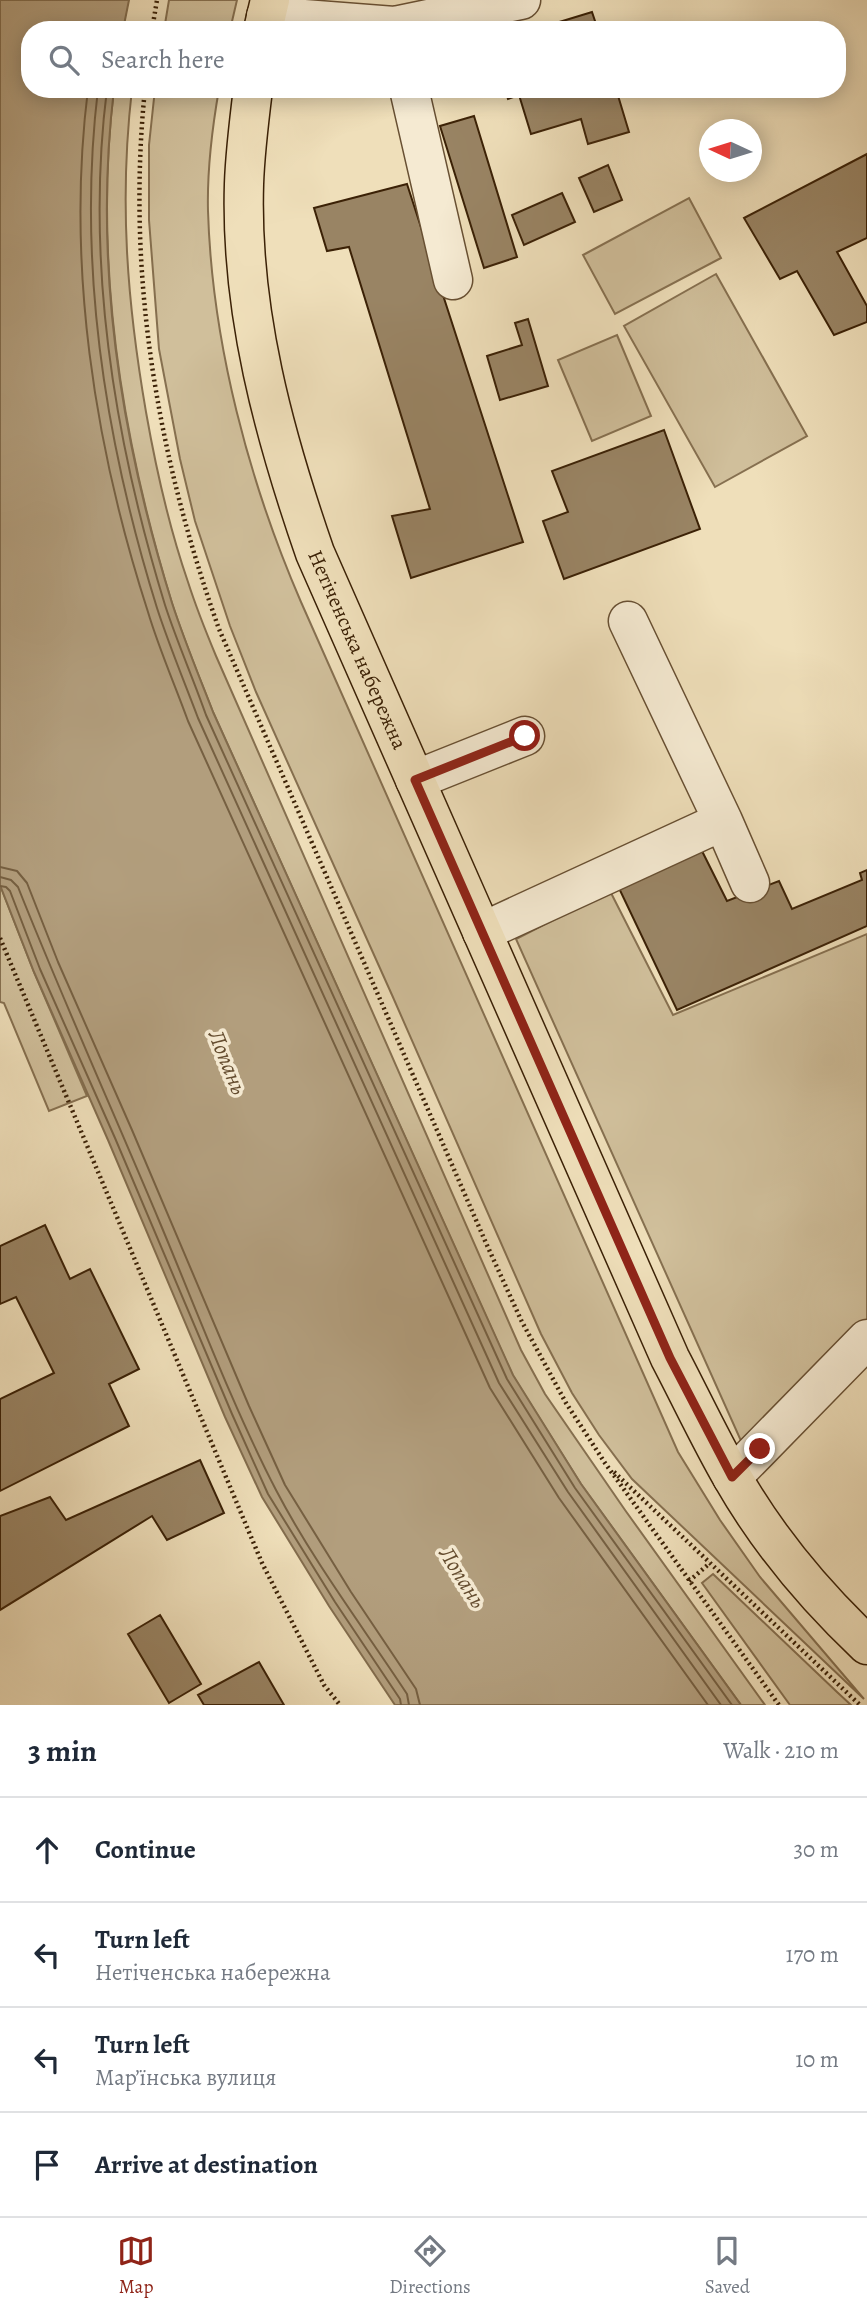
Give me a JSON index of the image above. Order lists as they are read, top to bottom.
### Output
{
  "streets": {
    "main road": ["Нетіченська набережна"]
  },
  "water": ["Лопань"],
  "north": "left",
  "page": {
    "search": "Search here",
    "heading": ["3 min", "Walk · 210 m"],
    "list": [
      ["Continue", "30 m"],
      ["Turn left", "Нетіченська набережна", "170 m"],
      ["Turn left", "Мар’їнська вулиця", "10 m"],
      "Arrive at destination"
    ],
    "nav": ["Map", "Directions", "Saved"]
  }
}
